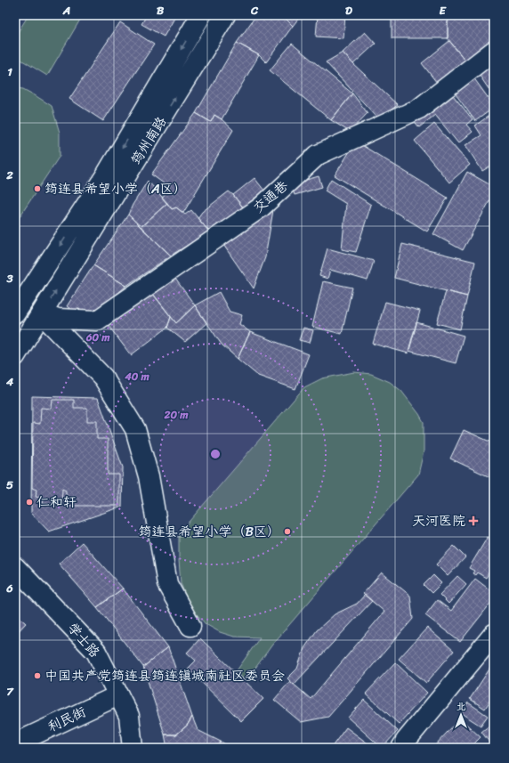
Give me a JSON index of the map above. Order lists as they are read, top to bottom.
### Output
{
  "streets": {
    "main road": [
      "筠州南路",
      "交通巷",
      "学士路",
      "利民街"
    ]
  },
  "crossings": [
    ["筠州南路", "交通巷"],
    ["学士路", "利民街"]
  ],
  "places": {
    "other": [
      "筠连县希望小学（A区）",
      "仁和轩",
      "筠连县希望小学（B区）",
      "中国共产党筠连县筠连镇城南社区委员会"
    ],
    "health": ["天河医院"]
  },
  "north": "top",
  "grid": {
    "columns": [
      "A",
      "B",
      "C",
      "D",
      "E"
    ],
    "rows": [
      "1",
      "2",
      "3",
      "4",
      "5",
      "6",
      "7"
    ]
  },
  "rings": ["60 m", "40 m", "20 m"]
}
